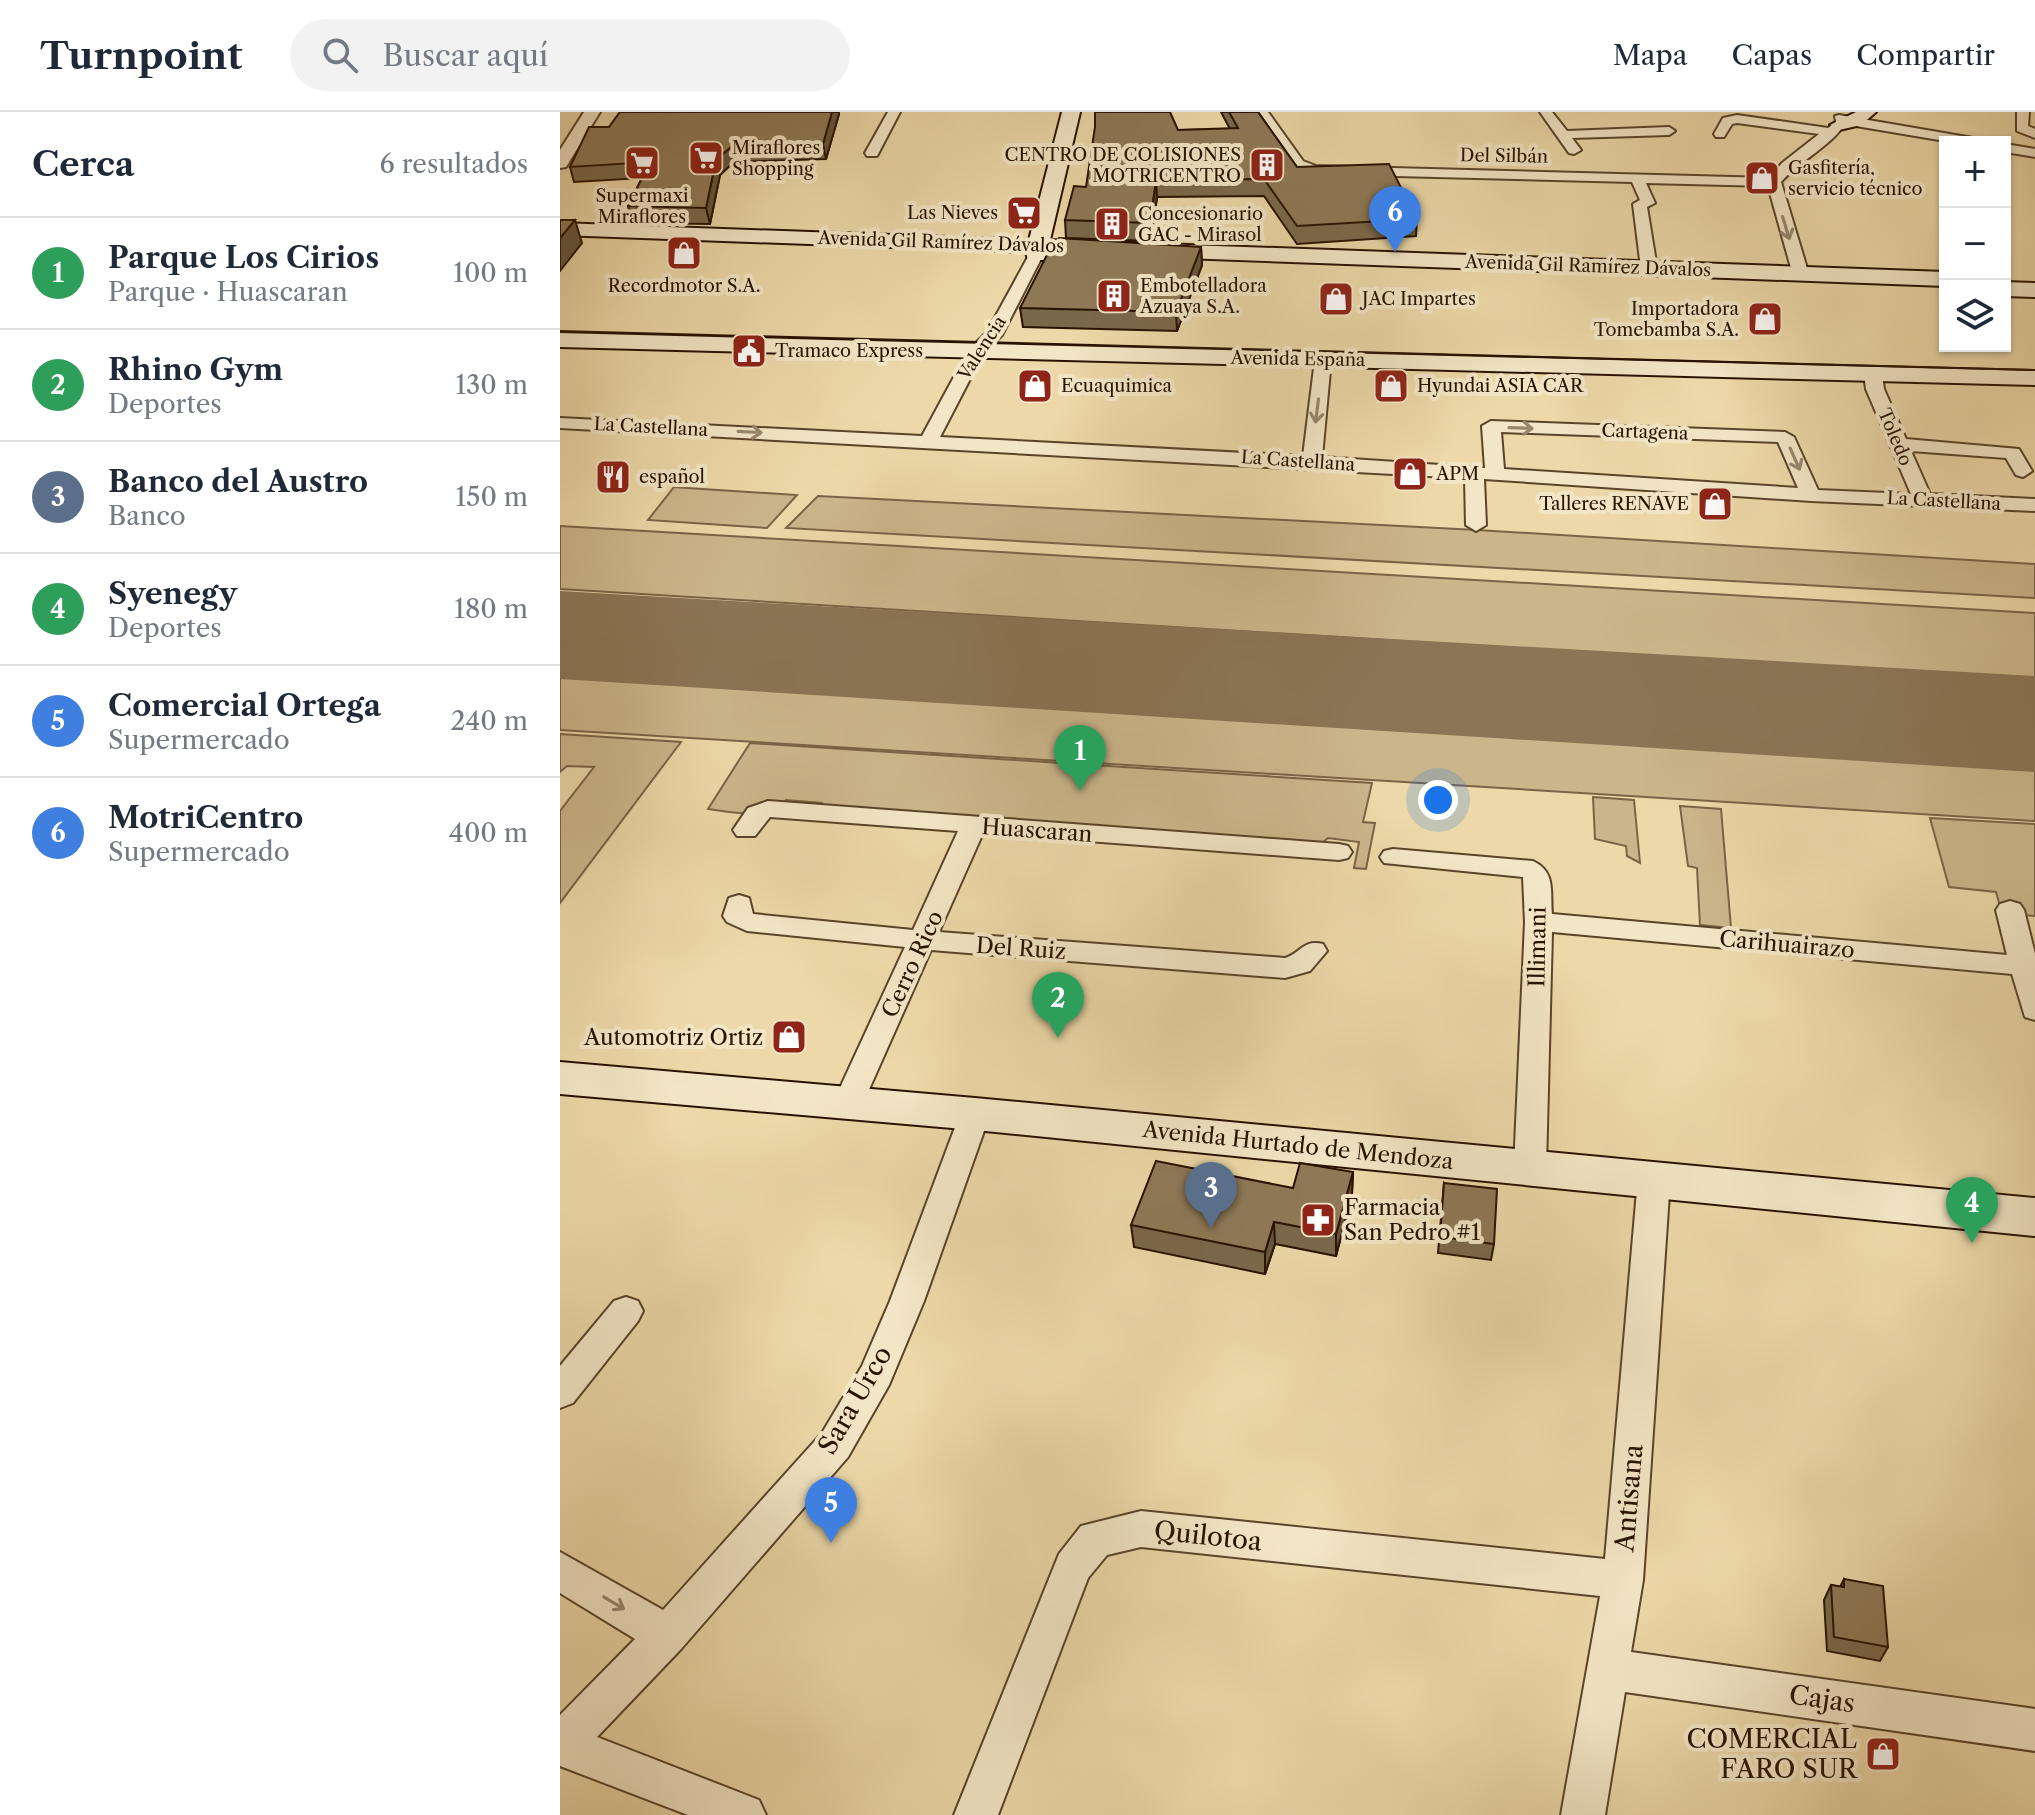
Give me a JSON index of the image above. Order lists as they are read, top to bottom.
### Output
{
  "streets": {
    "main road": ["Avenida Gil Ramírez Dávalos", "Avenida España", "Avenida Hurtado de Mendoza"],
    "street": [
      "Del Silbán",
      "Valencia",
      "La Castellana",
      "Cartagena",
      "Toledo",
      "Huascaran",
      "Carihuairazo",
      "Illimani",
      "Del Ruiz",
      "Cerro Rico",
      "Sara Urco",
      "Antisana",
      "Quilotoa",
      "Cajas"
    ]
  },
  "crossings": [
    ["Avenida Gil Ramírez Dávalos", "Valencia"],
    ["Valencia", "Avenida España"],
    ["Valencia", "La Castellana"],
    ["Avenida España", "Toledo"],
    ["La Castellana", "Cartagena"],
    ["La Castellana", "Toledo"],
    ["Huascaran", "Cerro Rico"],
    ["Carihuairazo", "Illimani"],
    ["Illimani", "Avenida Hurtado de Mendoza"],
    ["Del Ruiz", "Cerro Rico"],
    ["Cerro Rico", "Avenida Hurtado de Mendoza"],
    ["Avenida Hurtado de Mendoza", "Sara Urco"],
    ["Avenida Hurtado de Mendoza", "Antisana"],
    ["Antisana", "Quilotoa"],
    ["Antisana", "Cajas"]
  ],
  "places": {
    "supermarket": ["Miraflores Shopping", "Supermaxi Miraflores", "Las Nieves"],
    "building": ["CENTRO DE COLISIONES MOTRICENTRO", "Concesionario GAC - Mirasol", "Embotelladora Azuaya S.A."],
    "shop": [
      "Gasfitería, servicio técnico",
      "Recordmotor S.A.",
      "JAC Impartes",
      "Importadora Tomebamba S.A.",
      "Ecuaquimica",
      "Hyundai ASIA CAR",
      "APM",
      "Talleres RENAVE",
      "Automotriz Ortiz",
      "COMERCIAL FARO SUR"
    ],
    "public building": ["Tramaco Express"],
    "restaurant": ["español"],
    "pharmacy": ["Farmacia San Pedro #1"]
  },
  "page": {
    "header": "Turnpoint",
    "search": "Buscar aquí",
    "nav": ["Mapa", "Capas", "Compartir"],
    "heading": ["Cerca", "6 resultados"],
    "map_buttons": ["+", "−"],
    "pins": [
      "6",
      "1",
      "2",
      "3",
      "4",
      "5"
    ],
    "list": [
      {
        "mark": "1",
        "name": "Parque Los Cirios",
        "note": "Parque · Huascaran",
        "value": "100 m"
      },
      {
        "mark": "2",
        "name": "Rhino Gym",
        "note": "Deportes",
        "value": "130 m"
      },
      {
        "mark": "3",
        "name": "Banco del Austro",
        "note": "Banco",
        "value": "150 m"
      },
      {
        "mark": "4",
        "name": "Syenegy",
        "note": "Deportes",
        "value": "180 m"
      },
      {
        "mark": "5",
        "name": "Comercial Ortega",
        "note": "Supermercado",
        "value": "240 m"
      },
      {
        "mark": "6",
        "name": "MotriCentro",
        "note": "Supermercado",
        "value": "400 m"
      }
    ]
  }
}
